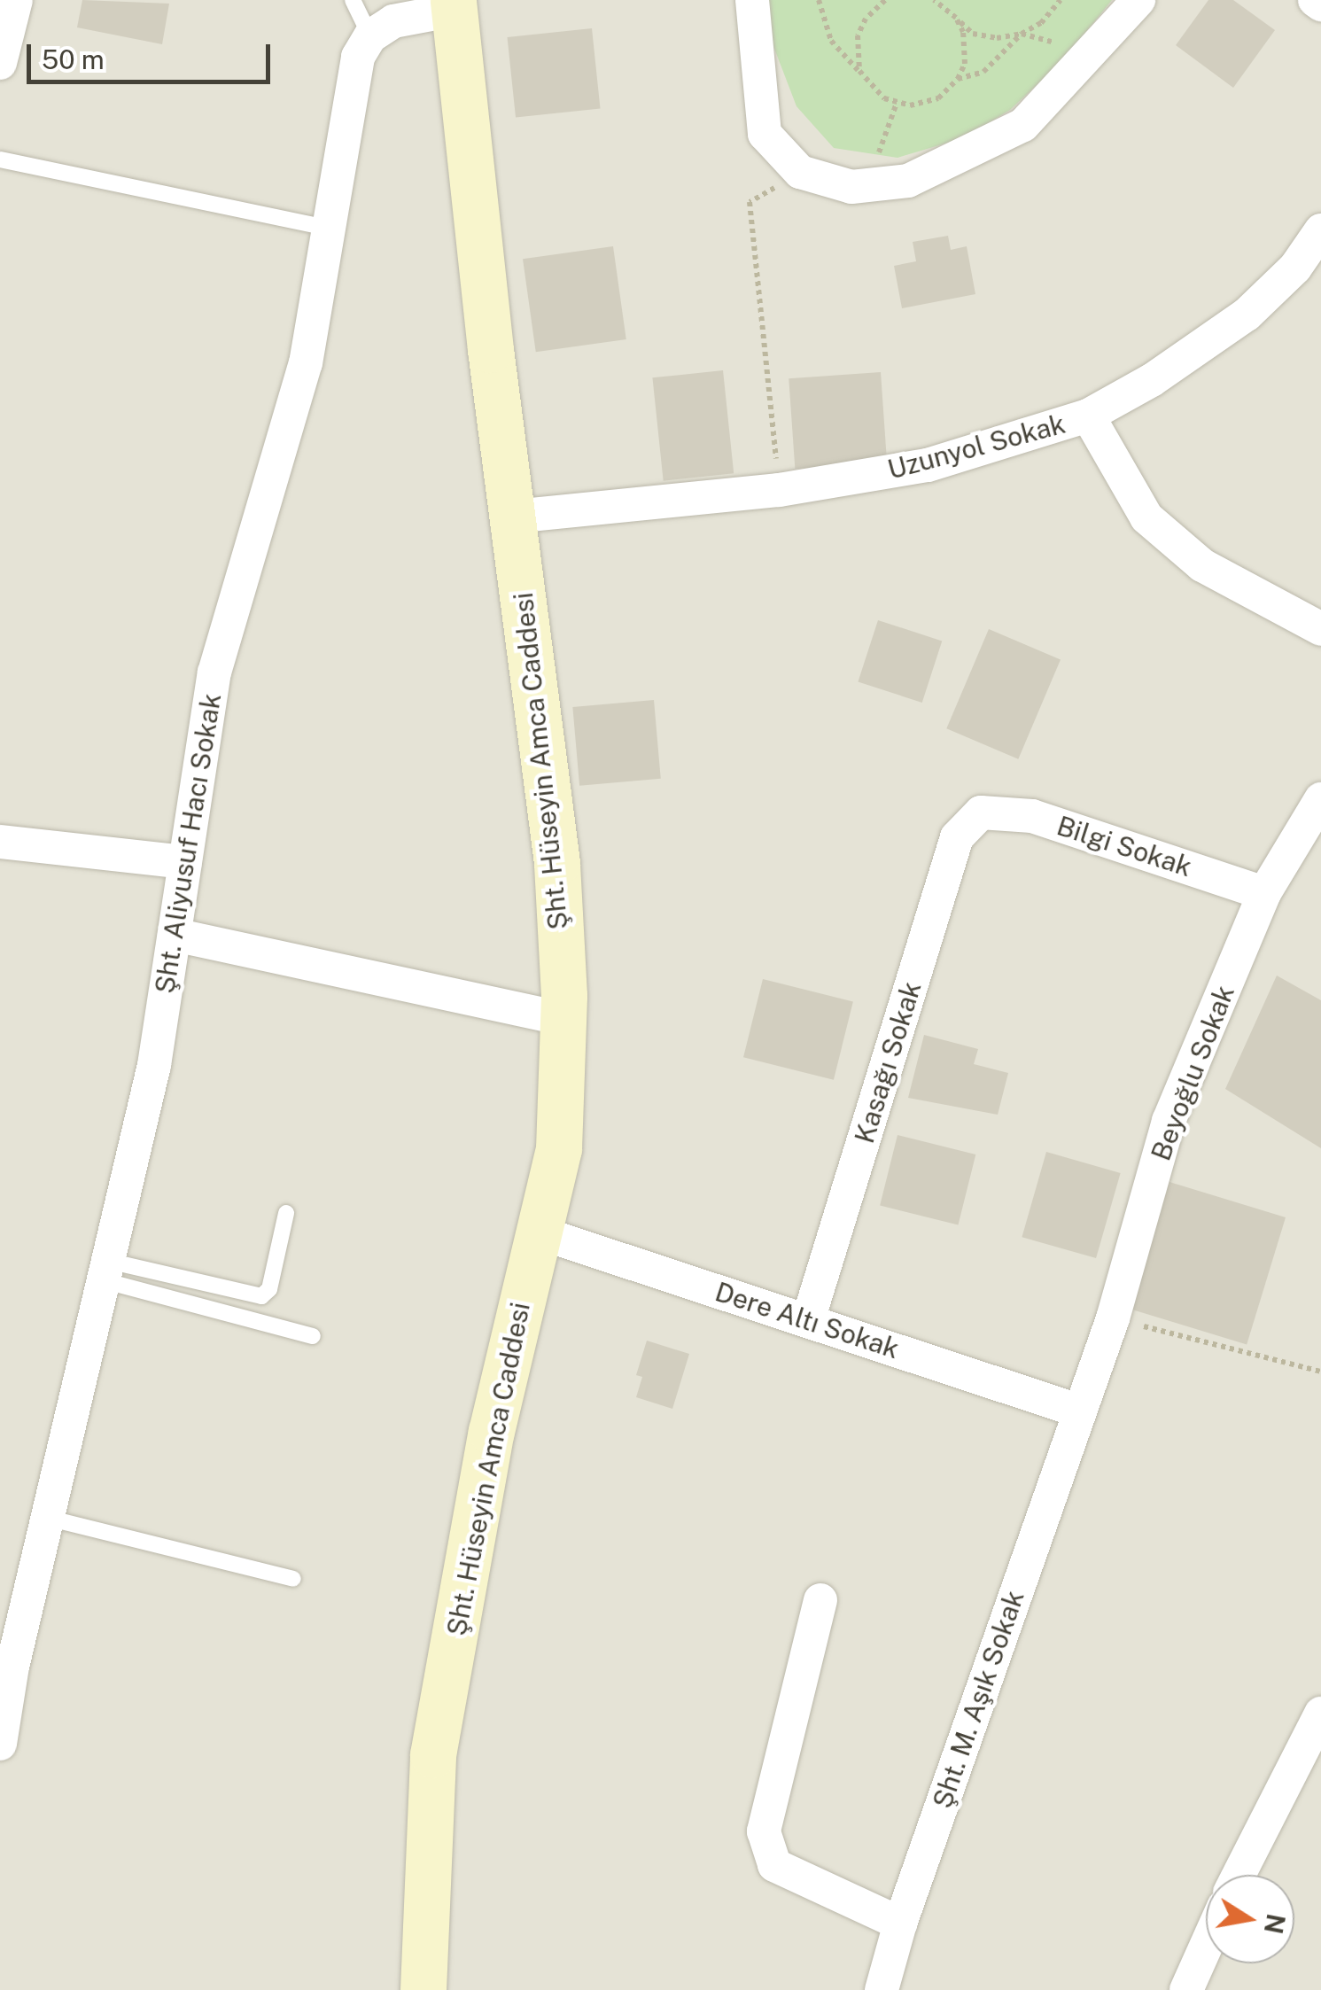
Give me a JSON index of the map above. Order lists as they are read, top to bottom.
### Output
{
  "streets": {
    "street": [
      "Uzunyol Sokak",
      "Şht. Hüseyin Amca Caddesi",
      "Şht. Aliyusuf Hacı Sokak",
      "Bilgi Sokak",
      "Kasağı Sokak",
      "Beyoğlu Sokak",
      "Dere Altı Sokak",
      "Şht. M. Aşık Sokak"
    ]
  },
  "crossings": [
    ["Uzunyol Sokak", "Şht. Hüseyin Amca Caddesi"],
    ["Şht. Hüseyin Amca Caddesi", "Dere Altı Sokak"],
    ["Bilgi Sokak", "Kasağı Sokak"],
    ["Bilgi Sokak", "Beyoğlu Sokak"],
    ["Kasağı Sokak", "Dere Altı Sokak"],
    ["Beyoğlu Sokak", "Dere Altı Sokak"],
    ["Beyoğlu Sokak", "Şht. M. Aşık Sokak"],
    ["Dere Altı Sokak", "Şht. M. Aşık Sokak"]
  ],
  "scale_bar": "50 m",
  "north": "right"
}
